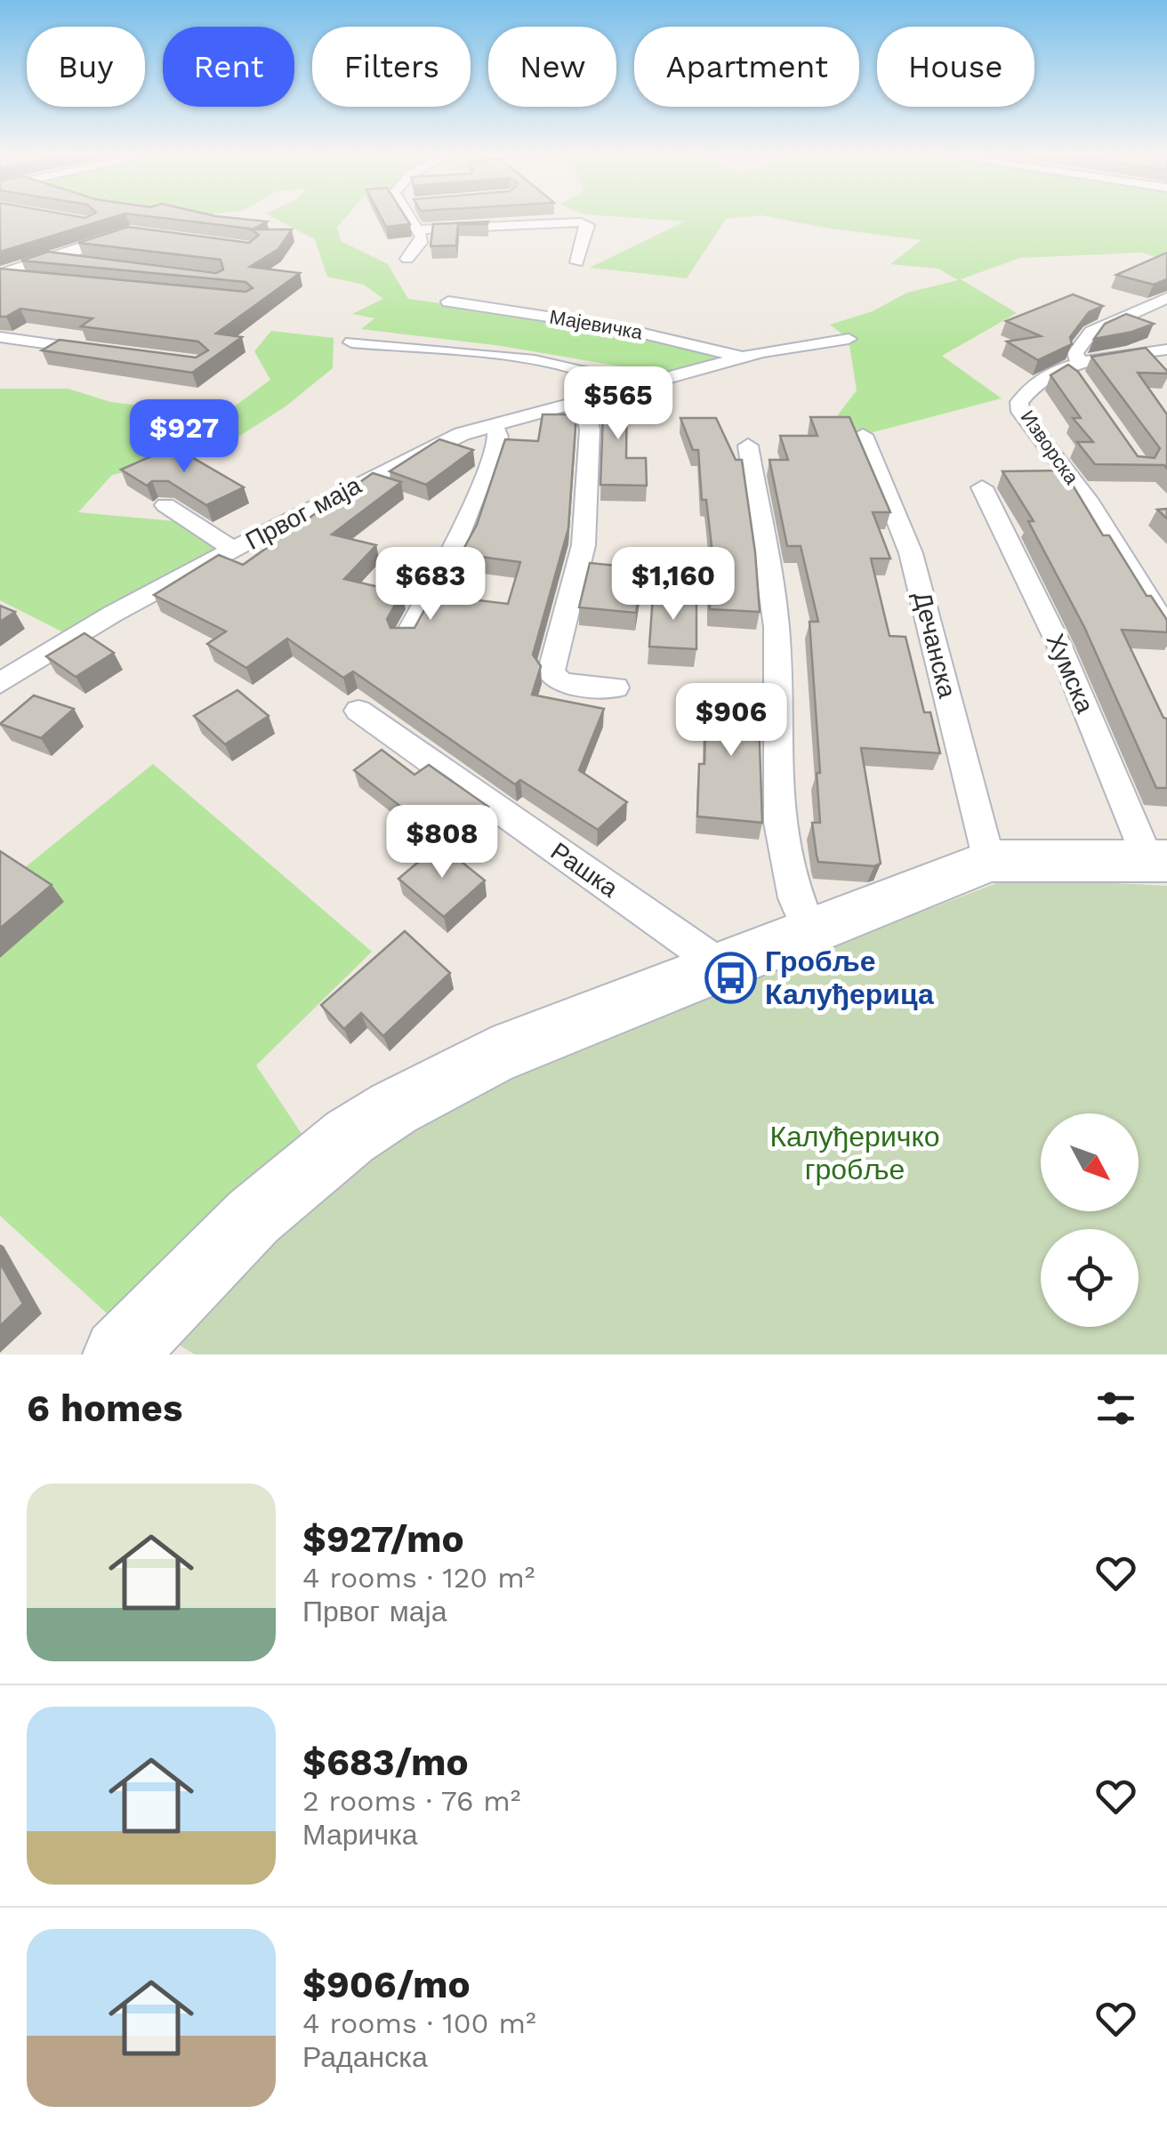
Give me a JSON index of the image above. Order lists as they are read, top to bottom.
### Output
{
  "streets": {
    "street": [
      "Мајевичка",
      "Изворска",
      "Првог маја",
      "Дечанска",
      "Хумска",
      "Рашка"
    ]
  },
  "crossings": [
    ["Мајевичка", "Првог маја"]
  ],
  "parks": ["Калуђеричко гробље"],
  "places": {
    "bus stop": ["Гробље Калуђерица"]
  },
  "north": "bottom right",
  "page": {
    "chip": [
      "Buy",
      "Rent",
      "Filters",
      "New",
      "Apartment",
      "House"
    ],
    "price": [
      "$565",
      "$927",
      "$683",
      "$1,160",
      "$906",
      "$808"
    ],
    "heading": "6 homes",
    "list": [
      {
        "name": "$927/mo",
        "note": "4 rooms · 120 m² · Првог маја"
      },
      {
        "name": "$683/mo",
        "note": "2 rooms · 76 m² · Маричка"
      },
      {
        "name": "$906/mo",
        "note": "4 rooms · 100 m² · Раданска"
      }
    ]
  }
}
